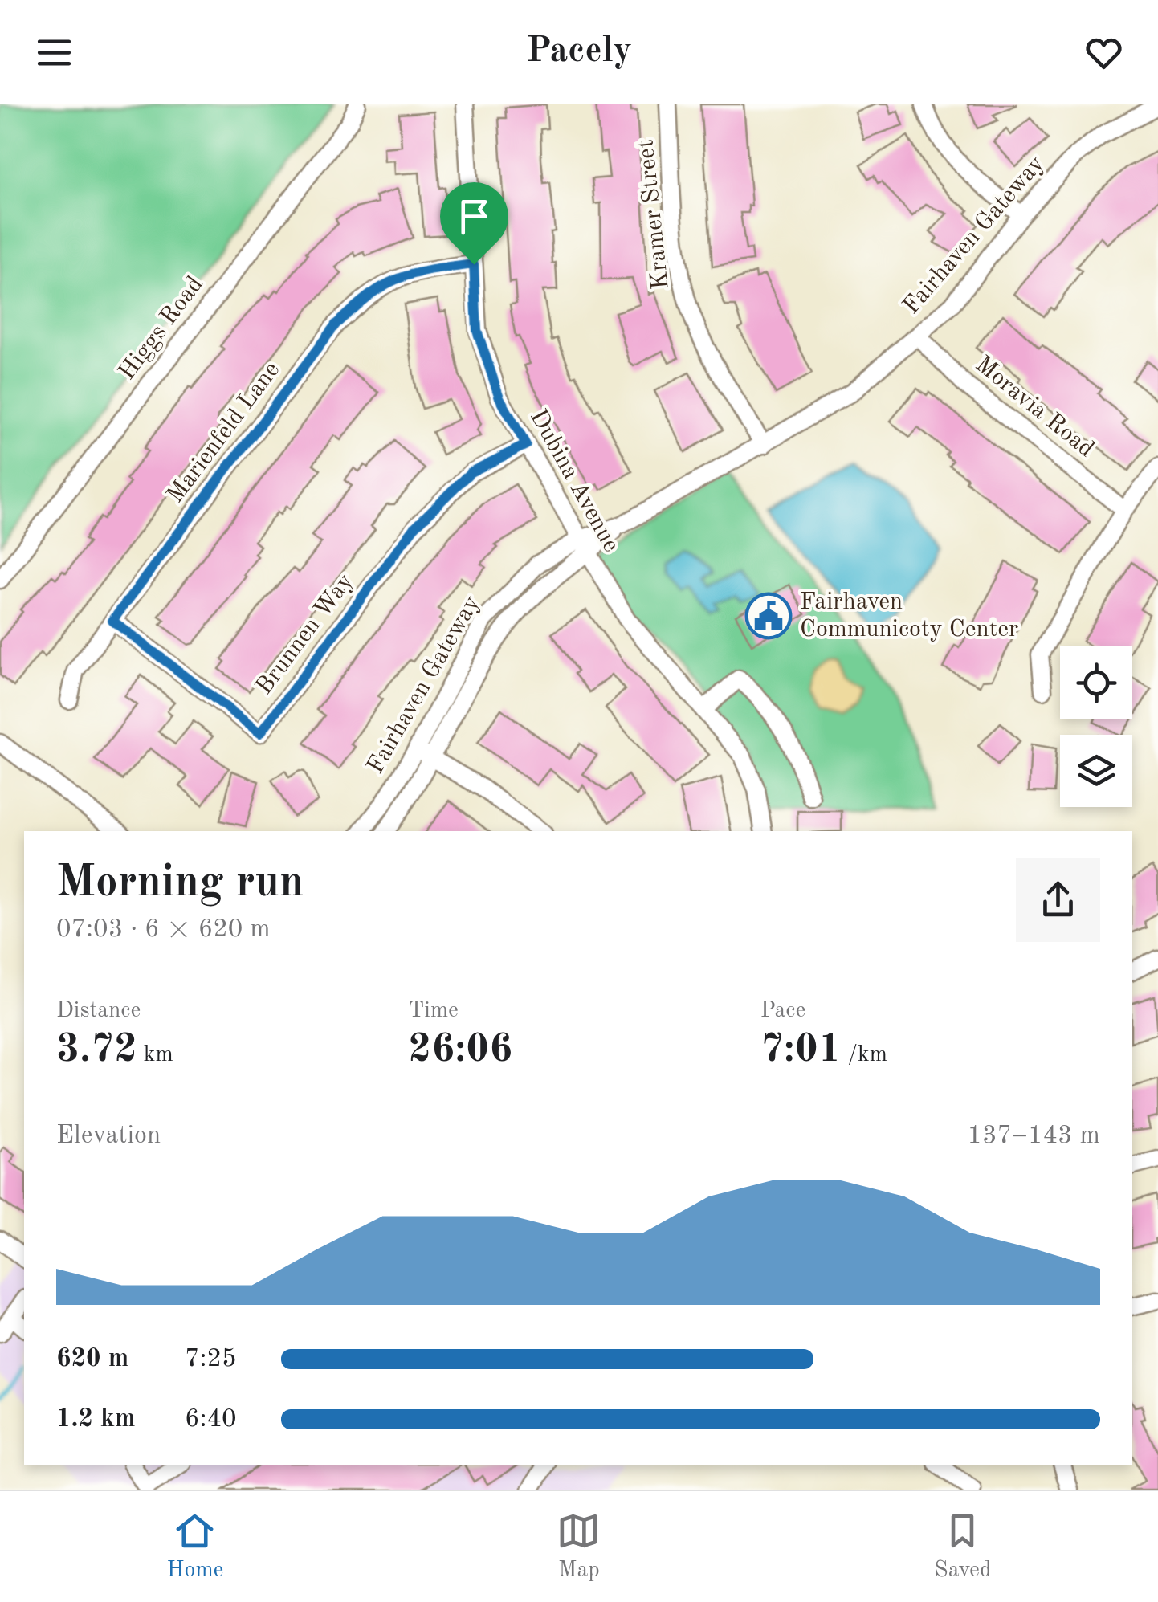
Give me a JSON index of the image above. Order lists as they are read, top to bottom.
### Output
{
  "streets": {
    "street": [
      "Kramer Street",
      "Fairhaven Gateway",
      "Higgs Road",
      "Moravia Road",
      "Marienfeld Lane",
      "Dubina Avenue",
      "Brunnen Way"
    ]
  },
  "crossings": [
    ["Kramer Street", "Fairhaven Gateway"],
    ["Fairhaven Gateway", "Moravia Road"],
    ["Fairhaven Gateway", "Dubina Avenue"],
    ["Marienfeld Lane", "Dubina Avenue"],
    ["Marienfeld Lane", "Brunnen Way"],
    ["Dubina Avenue", "Brunnen Way"]
  ],
  "places": {
    "public building": ["Fairhaven Communicoty Center"]
  },
  "page": {
    "header": "Pacely",
    "heading": ["Morning run", "07:03 · 6 × 620 m"],
    "stats": [
      ["Distance", "3.72 km"],
      ["Time", "26:06"],
      ["Pace", "7:01 /km"]
    ],
    "chart": ["Elevation", "137–143 m"],
    "list": [
      {
        "name": "620 m",
        "note": "7:25"
      },
      {
        "name": "1.2 km",
        "note": "6:40"
      }
    ],
    "tabs": ["Home", "Map", "Saved"]
  }
}
